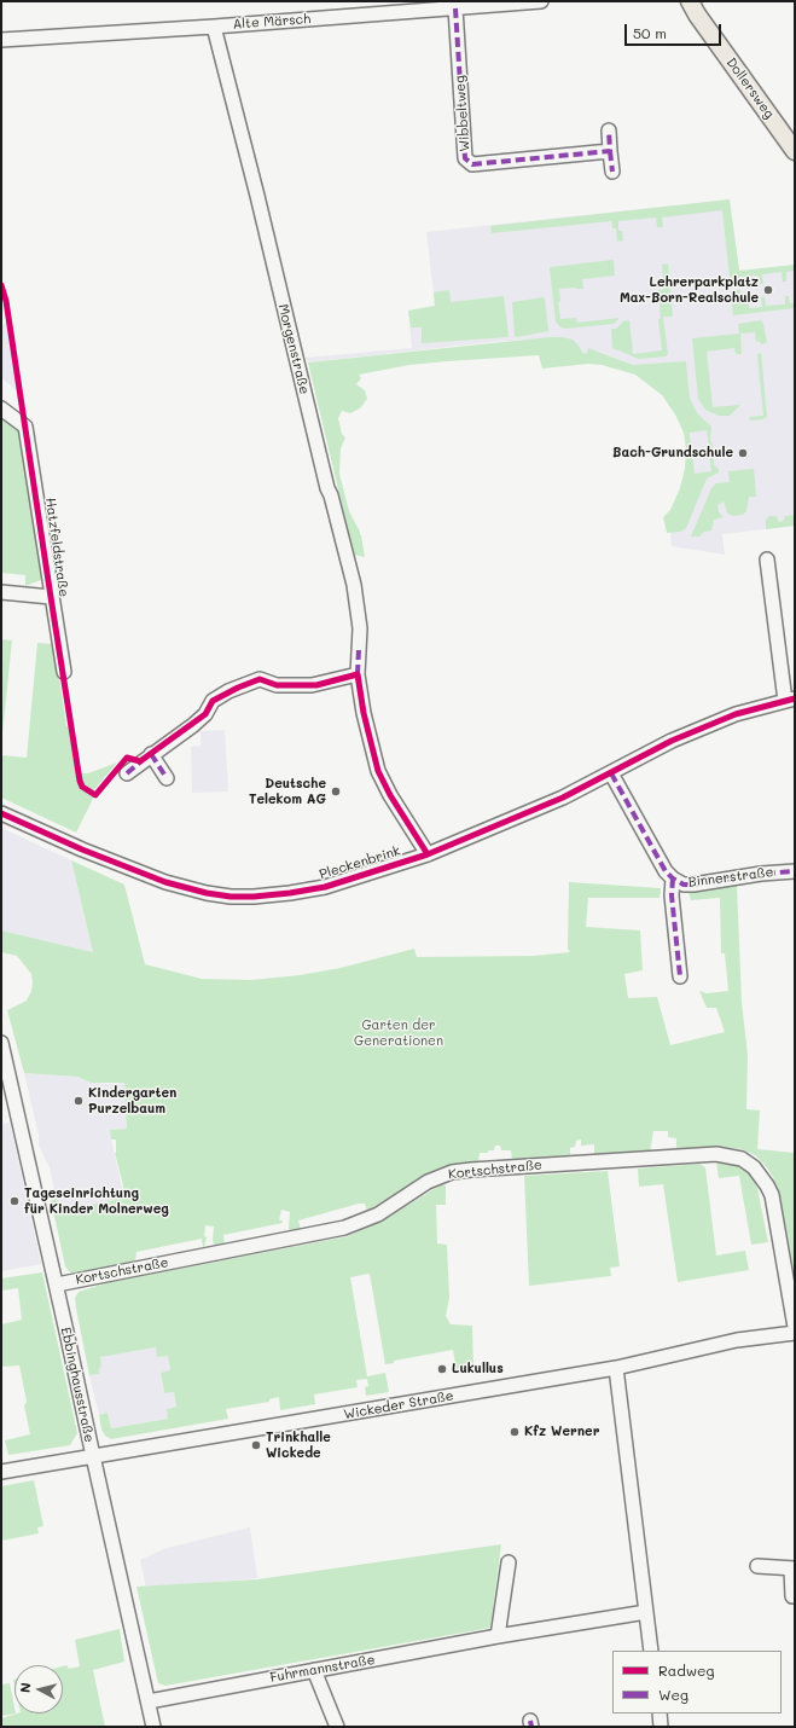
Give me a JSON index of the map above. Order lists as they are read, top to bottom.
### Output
{
  "streets": {
    "main road": ["Dollersweg"],
    "street": [
      "Alte Märsch",
      "Wibbeltweg",
      "Morgenstraße",
      "Hatzfeldstraße",
      "Pleckenbrink",
      "Binnerstraße",
      "Kortschstraße",
      "Ebbinghausstraße",
      "Wickeder Straße",
      "Fuhrmannstraße"
    ]
  },
  "crossings": [
    ["Alte Märsch", "Wibbeltweg"],
    ["Alte Märsch", "Morgenstraße"],
    ["Morgenstraße", "Pleckenbrink"],
    ["Pleckenbrink", "Binnerstraße"],
    ["Kortschstraße", "Ebbinghausstraße"],
    ["Ebbinghausstraße", "Wickeder Straße"],
    ["Ebbinghausstraße", "Fuhrmannstraße"]
  ],
  "parks": ["Garten der Generationen"],
  "places": [
    "Lehrerparkplatz Max-Born-Realschule",
    "Bach-Grundschule",
    "Deutsche Telekom AG",
    "Kindergarten Purzelbaum",
    "Tageseinrichtung für Kinder Molnerweg",
    "Lukullus",
    "Kfz Werner",
    "Trinkhalle Wickede"
  ],
  "legend": ["Radweg", "Weg"],
  "scale_bar": "50 m",
  "north": "left"
}
